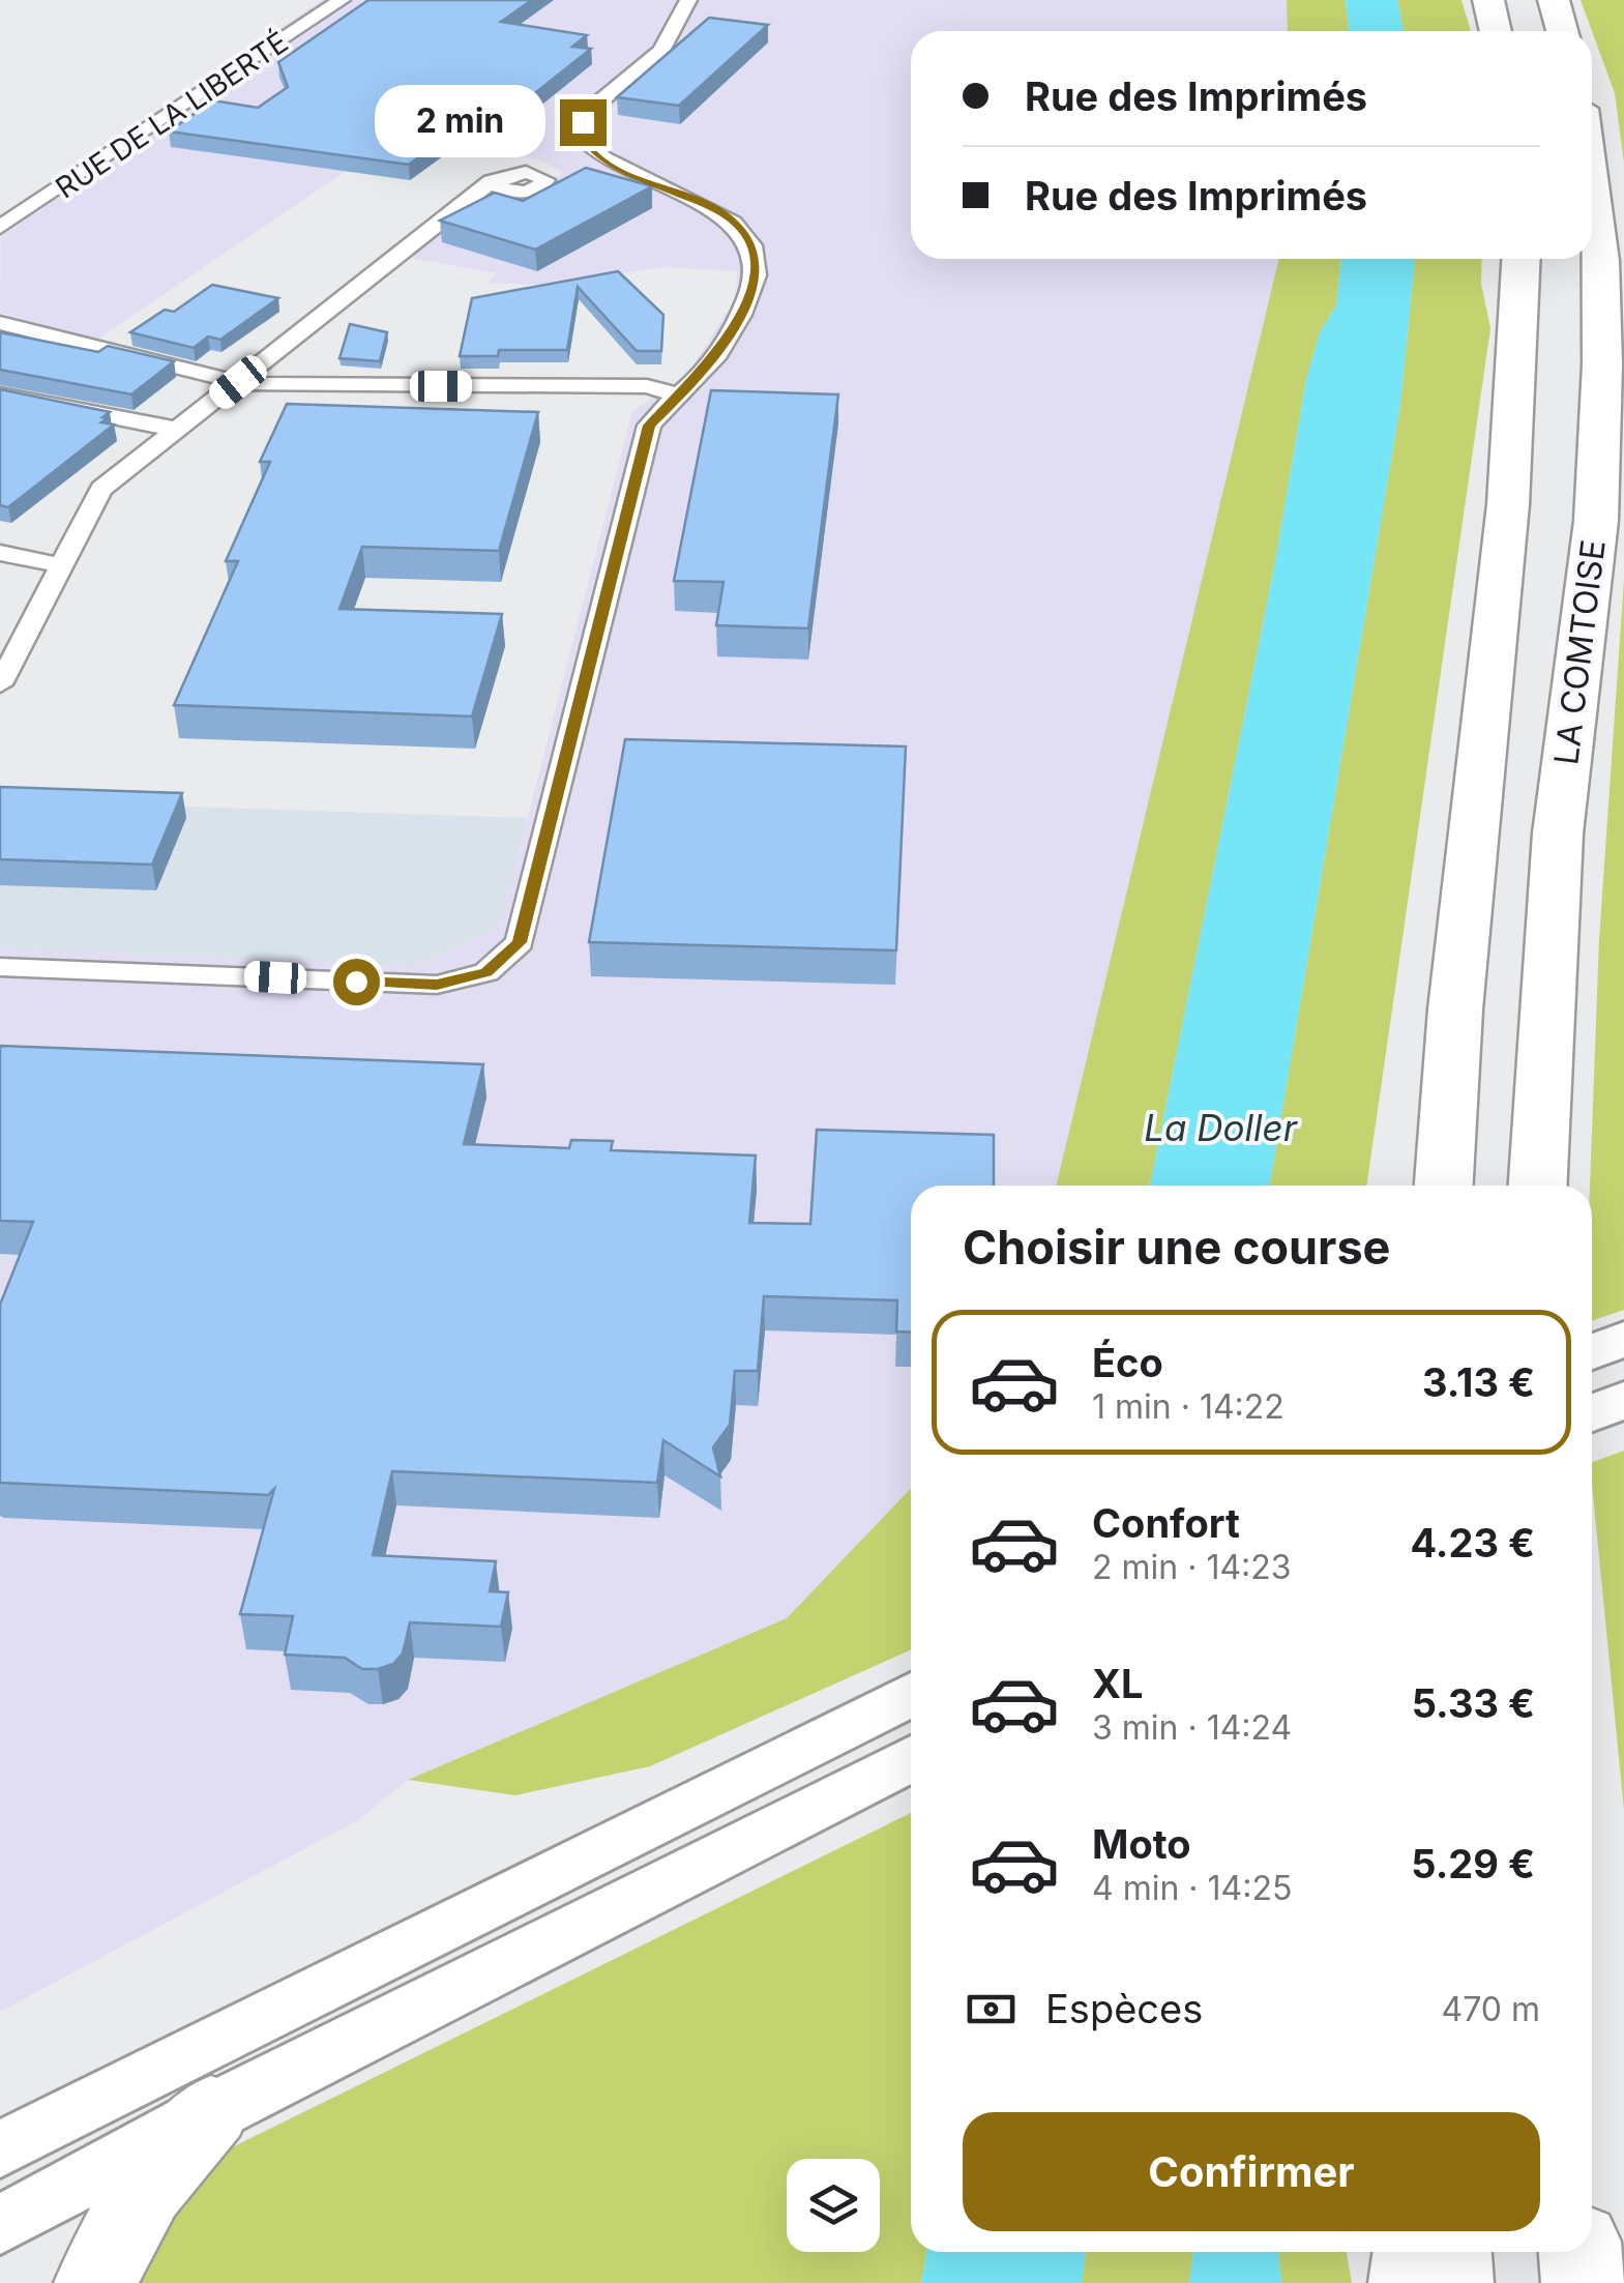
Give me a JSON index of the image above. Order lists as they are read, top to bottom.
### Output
{
  "streets": {
    "highway": ["LA COMTOISE"],
    "street": ["RUE DE LA LIBERTÉ"]
  },
  "water": ["La Doller"],
  "page": {
    "banner": ["Rue des Imprimés", "Rue des Imprimés"],
    "bubble": "2 min",
    "heading": "Choisir une course",
    "list": [
      {
        "name": "Éco",
        "note": "1 min · 14:22",
        "value": "3.13 €"
      },
      {
        "name": "Confort",
        "note": "2 min · 14:23",
        "value": "4.23 €"
      },
      {
        "name": "XL",
        "note": "3 min · 14:24",
        "value": "5.33 €"
      },
      {
        "name": "Moto",
        "note": "4 min · 14:25",
        "value": "5.29 €"
      }
    ],
    "pay": ["Espèces", "470 m"],
    "buttons": "Confirmer"
  }
}
